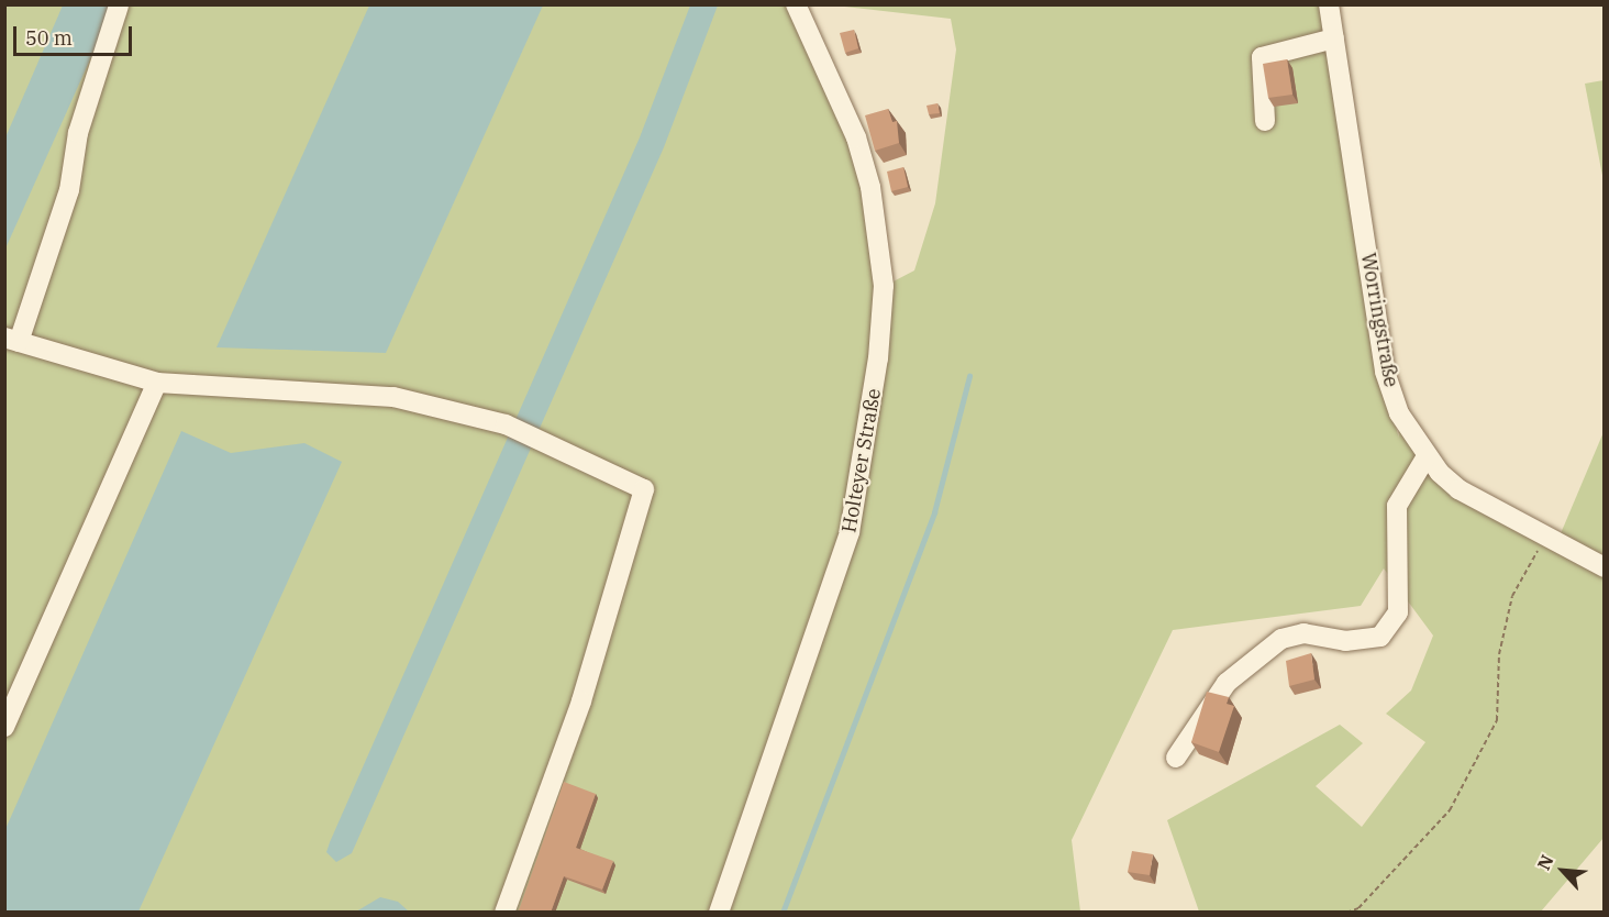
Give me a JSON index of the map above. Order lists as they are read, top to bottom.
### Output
{
  "streets": {
    "street": ["Worringstraße", "Holteyer Straße"]
  },
  "scale_bar": "50 m",
  "north": "top left"
}
